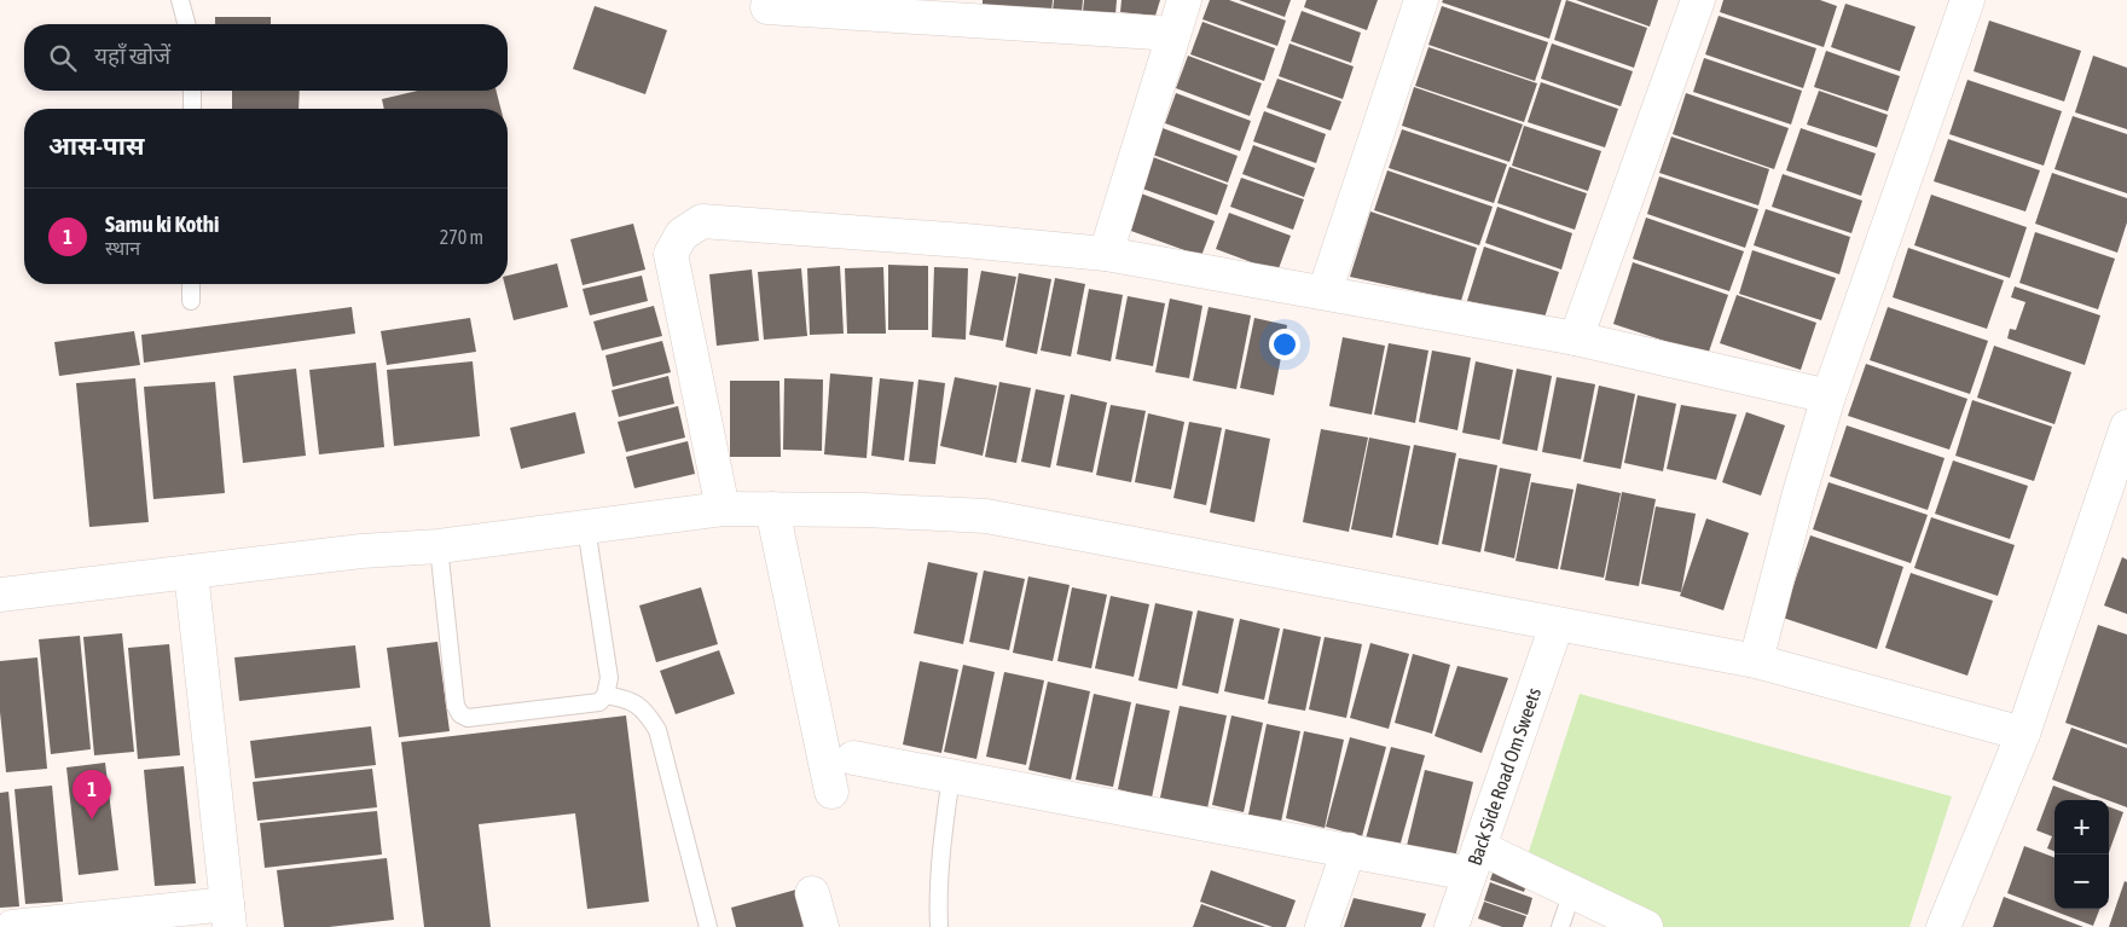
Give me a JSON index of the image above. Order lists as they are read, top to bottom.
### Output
{
  "streets": {
    "street": ["Back Side Road Om Sweets"]
  },
  "page": {
    "search": "यहाँ खोजें",
    "heading": "आस-पास",
    "list": [
      {
        "mark": "1",
        "name": "Samu ki Kothi",
        "note": "स्थान",
        "value": "270 m"
      }
    ],
    "pins": "1",
    "map_buttons": ["+", "−"]
  }
}
